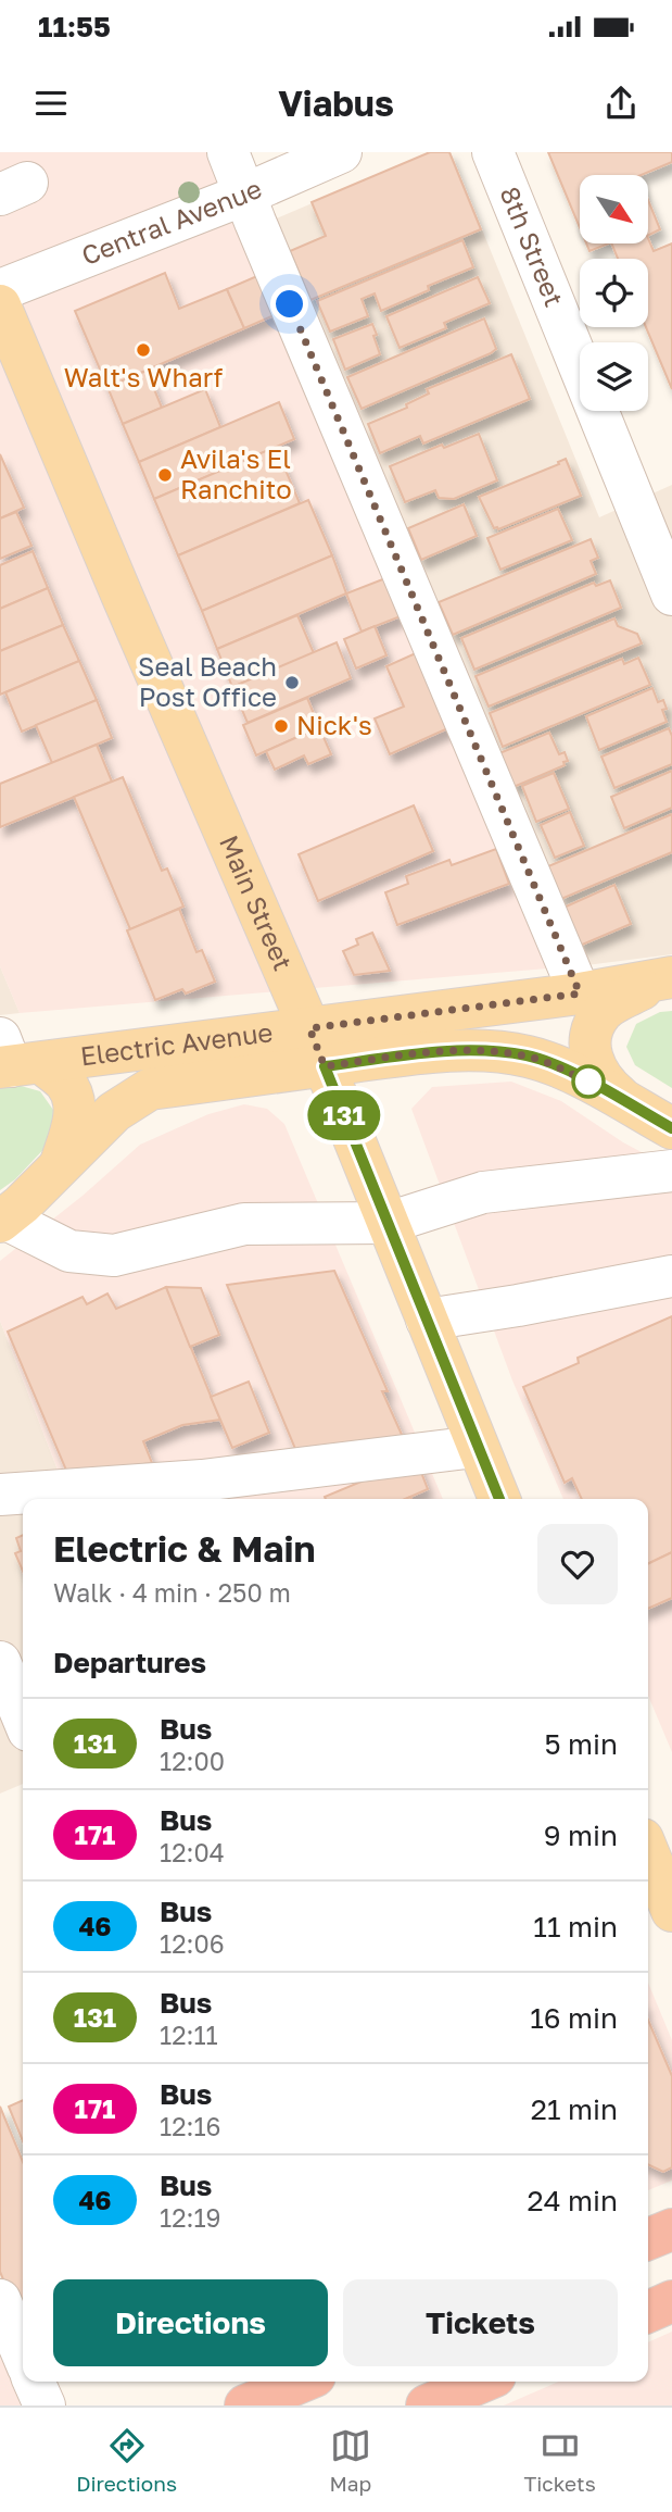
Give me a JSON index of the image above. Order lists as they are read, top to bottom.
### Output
{
  "streets": {
    "main road": ["Main Street", "Electric Avenue"],
    "street": ["Central Avenue", "8th Street"]
  },
  "crossings": [
    ["Main Street", "Electric Avenue"]
  ],
  "places": [
    "Walt's Wharf",
    "Avila's El Ranchito",
    "Seal Beach Post Office",
    "Nick's"
  ],
  "lines": ["bus line 131"],
  "north": "bottom right",
  "page": {
    "status": "11:55",
    "header": "Viabus",
    "on_map": "131",
    "heading": [
      ["Electric & Main", "Walk · 4 min · 250 m"],
      "Departures"
    ],
    "list": [
      {
        "mark": "131",
        "name": "Bus",
        "note": "12:00",
        "value": "5 min"
      },
      {
        "mark": "171",
        "name": "Bus",
        "note": "12:04",
        "value": "9 min"
      },
      {
        "mark": "46",
        "name": "Bus",
        "note": "12:06",
        "value": "11 min"
      },
      {
        "mark": "131",
        "name": "Bus",
        "note": "12:11",
        "value": "16 min"
      },
      {
        "mark": "171",
        "name": "Bus",
        "note": "12:16",
        "value": "21 min"
      },
      {
        "mark": "46",
        "name": "Bus",
        "note": "12:19",
        "value": "24 min"
      }
    ],
    "buttons": ["Directions", "Tickets"],
    "tabs": ["Directions", "Map", "Tickets"]
  }
}
